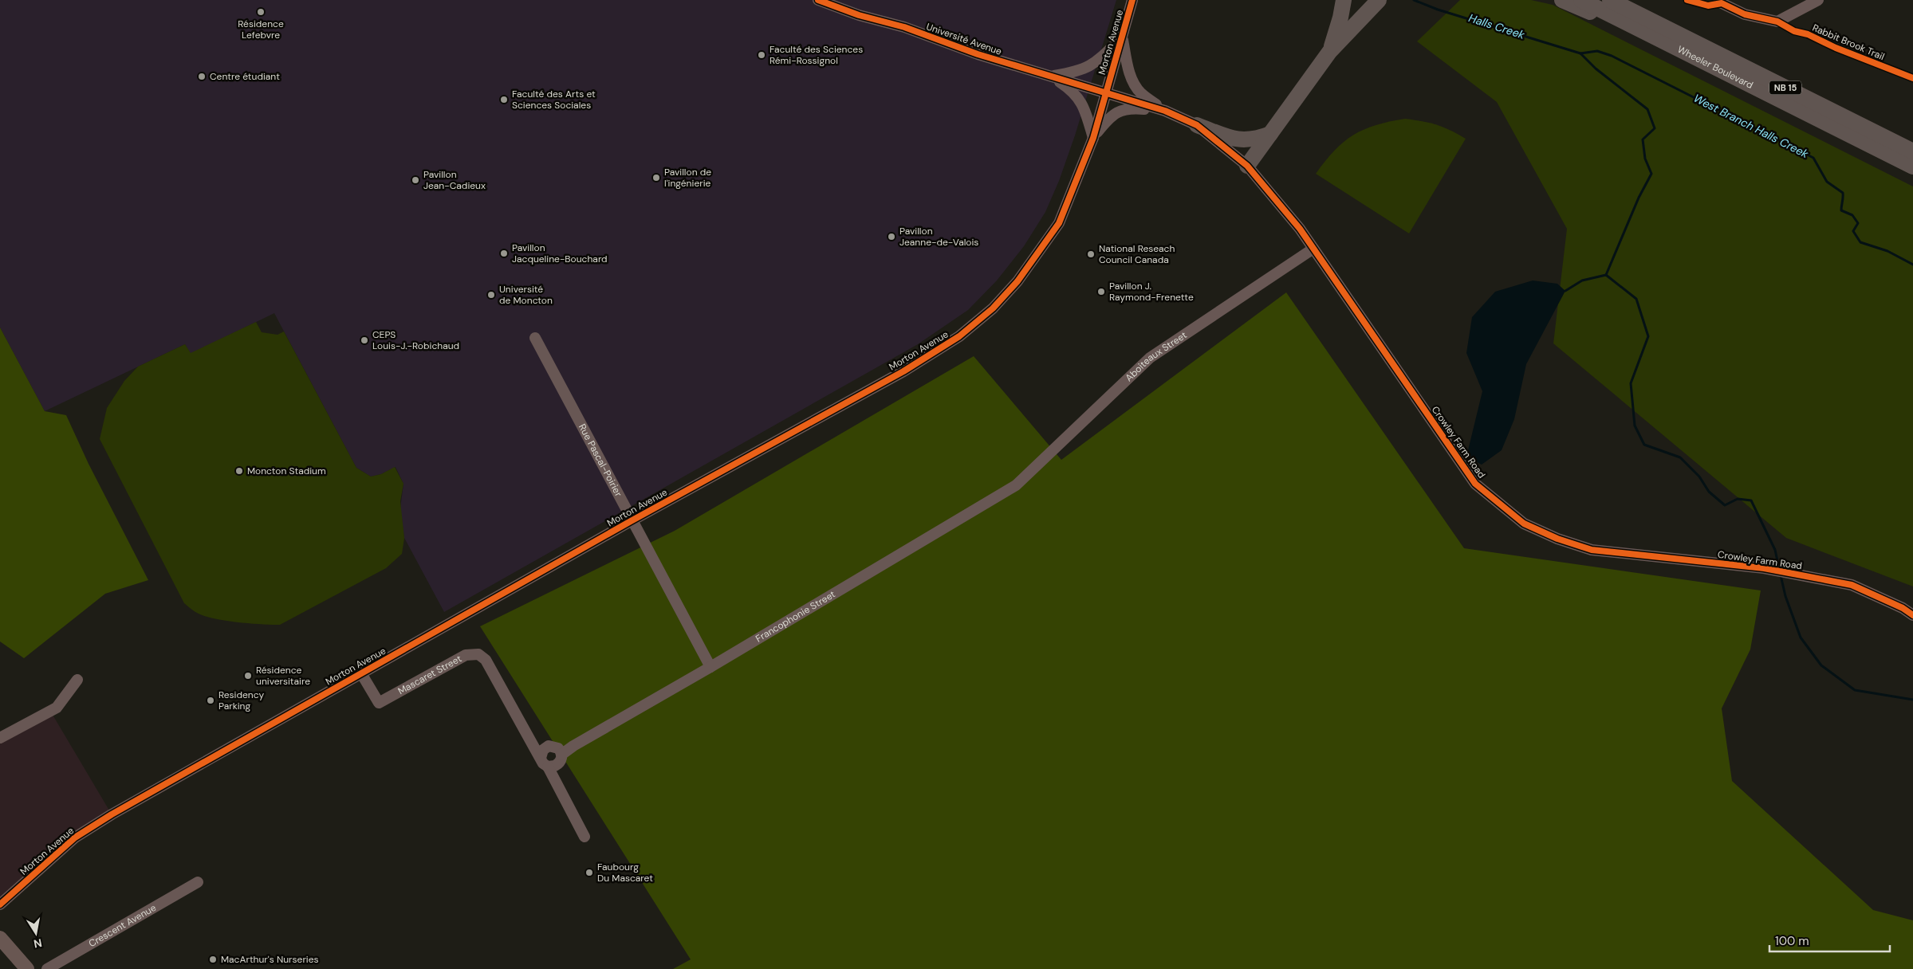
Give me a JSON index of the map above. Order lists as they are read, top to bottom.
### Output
{
  "streets": {
    "highway": ["Wheeler Boulevard", "NB 15"],
    "street": [
      "Université Avenue",
      "Morton Avenue",
      "Aboiteaux Street",
      "Crowley Farm Road",
      "Rue Pascal-Poirier",
      "Francophonie Street",
      "Mascaret Street",
      "Crescent Avenue"
    ],
    "cycle path": ["Rabbit Brook Trail"]
  },
  "crossings": [
    ["Université Avenue", "Morton Avenue"],
    ["Université Avenue", "Crowley Farm Road"],
    ["Morton Avenue", "Crowley Farm Road"],
    ["Morton Avenue", "Rue Pascal-Poirier"],
    ["Morton Avenue", "Mascaret Street"],
    ["Aboiteaux Street", "Crowley Farm Road"],
    ["Aboiteaux Street", "Francophonie Street"],
    ["Rue Pascal-Poirier", "Francophonie Street"],
    ["Francophonie Street", "Mascaret Street"]
  ],
  "water": ["Halls Creek", "West Branch Halls Creek"],
  "places": [
    "Résidence Lefebvre",
    "Faculté des Sciences Rémi-Rossignol",
    "Centre étudiant",
    "Faculté des Arts et Sciences Sociales",
    "Pavillon de l'ingénierie",
    "Pavillon Jean-Cadieux",
    "Pavillon Jeanne-de-Valois",
    "Pavillon Jacqueline-Bouchard",
    "National Reseach Council Canada",
    "Pavillon J. Raymond-Frenette",
    "Université de Moncton",
    "CEPS Louis-J.-Robichaud",
    "Moncton Stadium",
    "Résidence universitaire",
    "Residency Parking",
    "Faubourg Du Mascaret",
    "MacArthur's Nurseries"
  ],
  "scale_bar": "100 m",
  "north": "bottom"
}
